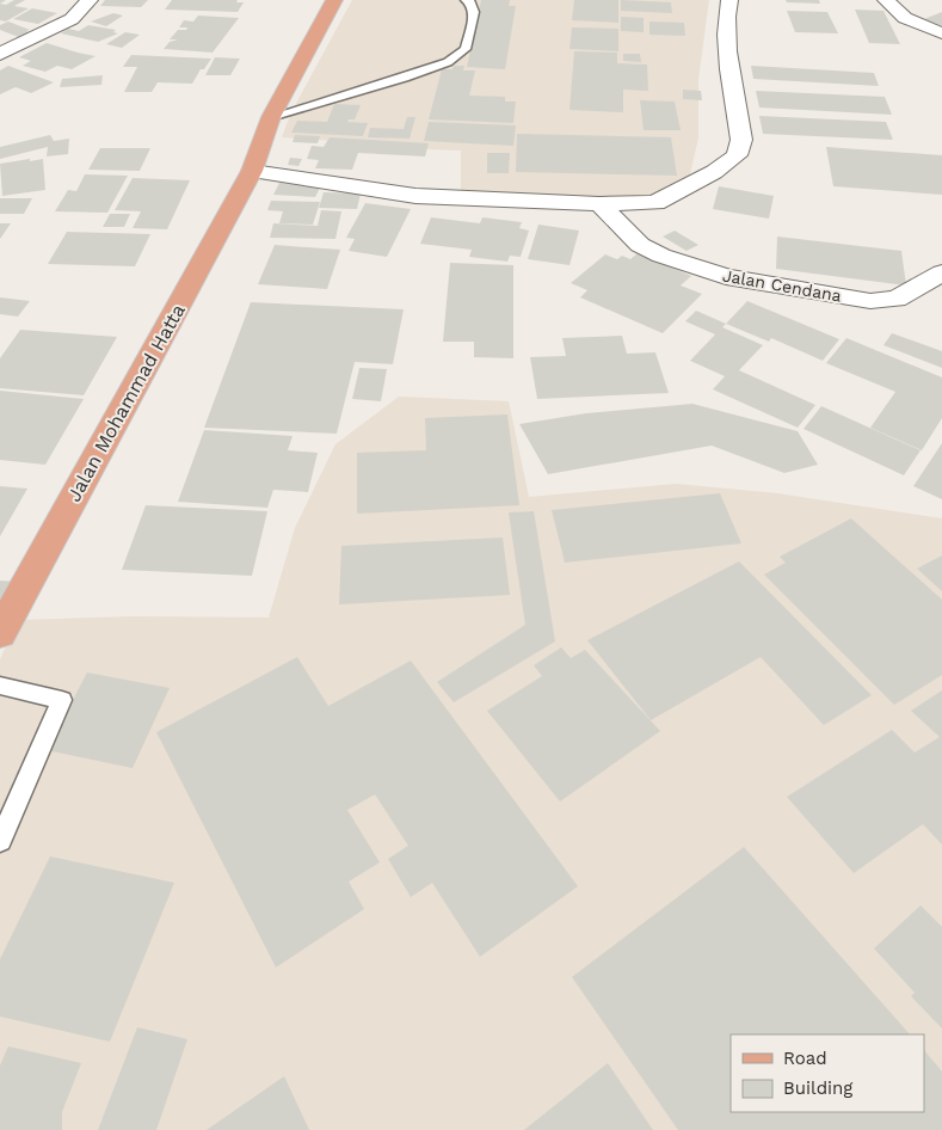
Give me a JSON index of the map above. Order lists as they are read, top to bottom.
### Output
{
  "streets": {
    "main road": ["Jalan Mohammad Hatta"],
    "street": ["Jalan Cendana"]
  },
  "legend": ["Road", "Building"]
}
